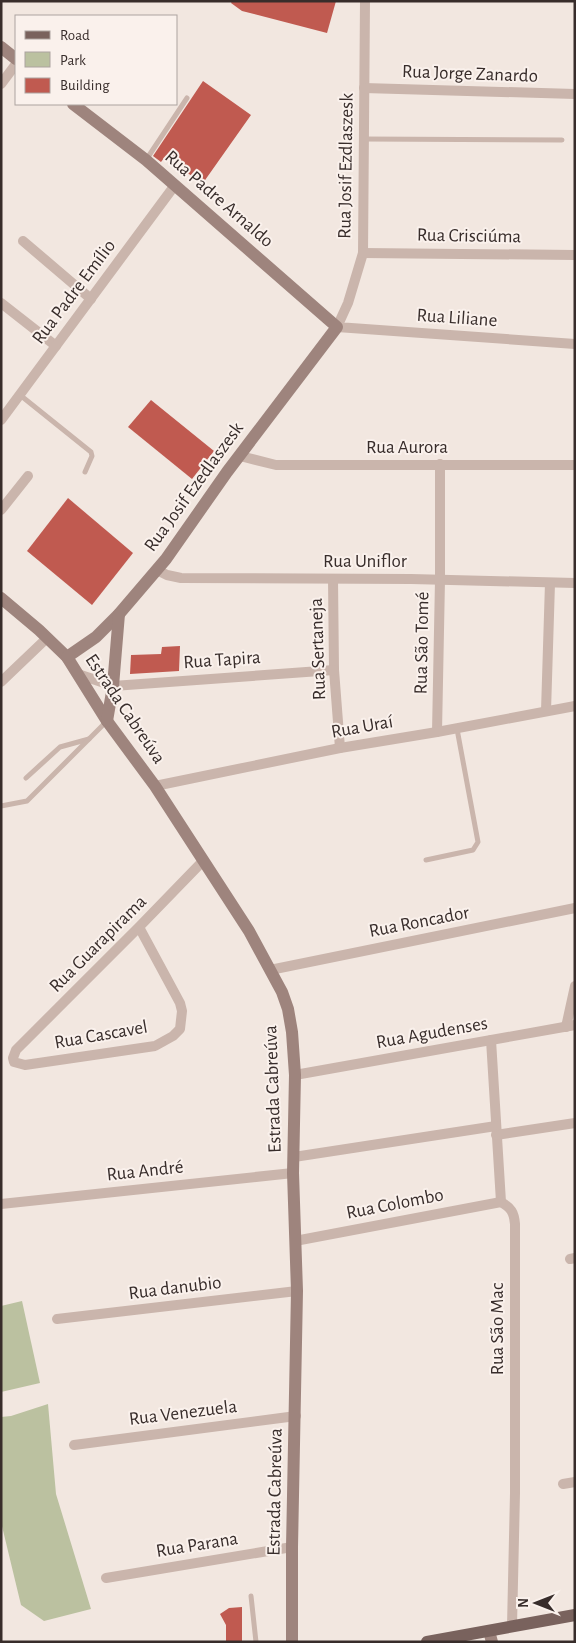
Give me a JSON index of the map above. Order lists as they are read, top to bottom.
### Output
{
  "streets": {
    "main road": ["Rua Padre Arnaldo", "Rua Josif Ezedlaszesk", "Estrada Cabreúva"],
    "street": [
      "Rua Jorge Zanardo",
      "Rua Josif Ezdlaszesk",
      "Rua Crisciúma",
      "Rua Padre Emílio",
      "Rua Liliane",
      "Rua Aurora",
      "Rua Uniflor",
      "Rua São Tomé",
      "Rua Sertaneja",
      "Rua Tapira",
      "Rua Uraí",
      "Rua Roncador",
      "Rua Guarapirama",
      "Rua Agudenses",
      "Rua Cascavel",
      "Rua André",
      "Rua Colombo",
      "Rua danubio",
      "Rua São Mac",
      "Rua Venezuela",
      "Rua Parana"
    ]
  },
  "crossings": [
    ["Rua Jorge Zanardo", "Rua Josif Ezdlaszesk"],
    ["Rua Josif Ezdlaszesk", "Rua Padre Arnaldo"],
    ["Rua Josif Ezdlaszesk", "Rua Crisciúma"],
    ["Rua Josif Ezdlaszesk", "Rua Liliane"],
    ["Rua Josif Ezdlaszesk", "Rua Josif Ezedlaszesk"],
    ["Rua Padre Arnaldo", "Rua Padre Emílio"],
    ["Rua Padre Arnaldo", "Rua Liliane"],
    ["Rua Padre Arnaldo", "Rua Josif Ezedlaszesk"],
    ["Rua Liliane", "Rua Josif Ezedlaszesk"],
    ["Rua Aurora", "Rua Josif Ezedlaszesk"],
    ["Rua Aurora", "Rua São Tomé"],
    ["Rua Josif Ezedlaszesk", "Rua Uniflor"],
    ["Rua Josif Ezedlaszesk", "Estrada Cabreúva"],
    ["Rua Uniflor", "Rua São Tomé"],
    ["Rua Uniflor", "Rua Sertaneja"],
    ["Rua São Tomé", "Rua Uraí"],
    ["Rua Sertaneja", "Rua Tapira"],
    ["Rua Sertaneja", "Rua Uraí"],
    ["Estrada Cabreúva", "Rua Uraí"],
    ["Estrada Cabreúva", "Rua Roncador"],
    ["Estrada Cabreúva", "Rua Guarapirama"],
    ["Estrada Cabreúva", "Rua Agudenses"],
    ["Estrada Cabreúva", "Rua André"],
    ["Estrada Cabreúva", "Rua Colombo"],
    ["Estrada Cabreúva", "Rua danubio"],
    ["Estrada Cabreúva", "Rua Venezuela"],
    ["Estrada Cabreúva", "Rua Parana"],
    ["Rua Guarapirama", "Rua Cascavel"],
    ["Rua Colombo", "Rua São Mac"]
  ],
  "legend": ["Road", "Park", "Building"],
  "north": "left"
}
